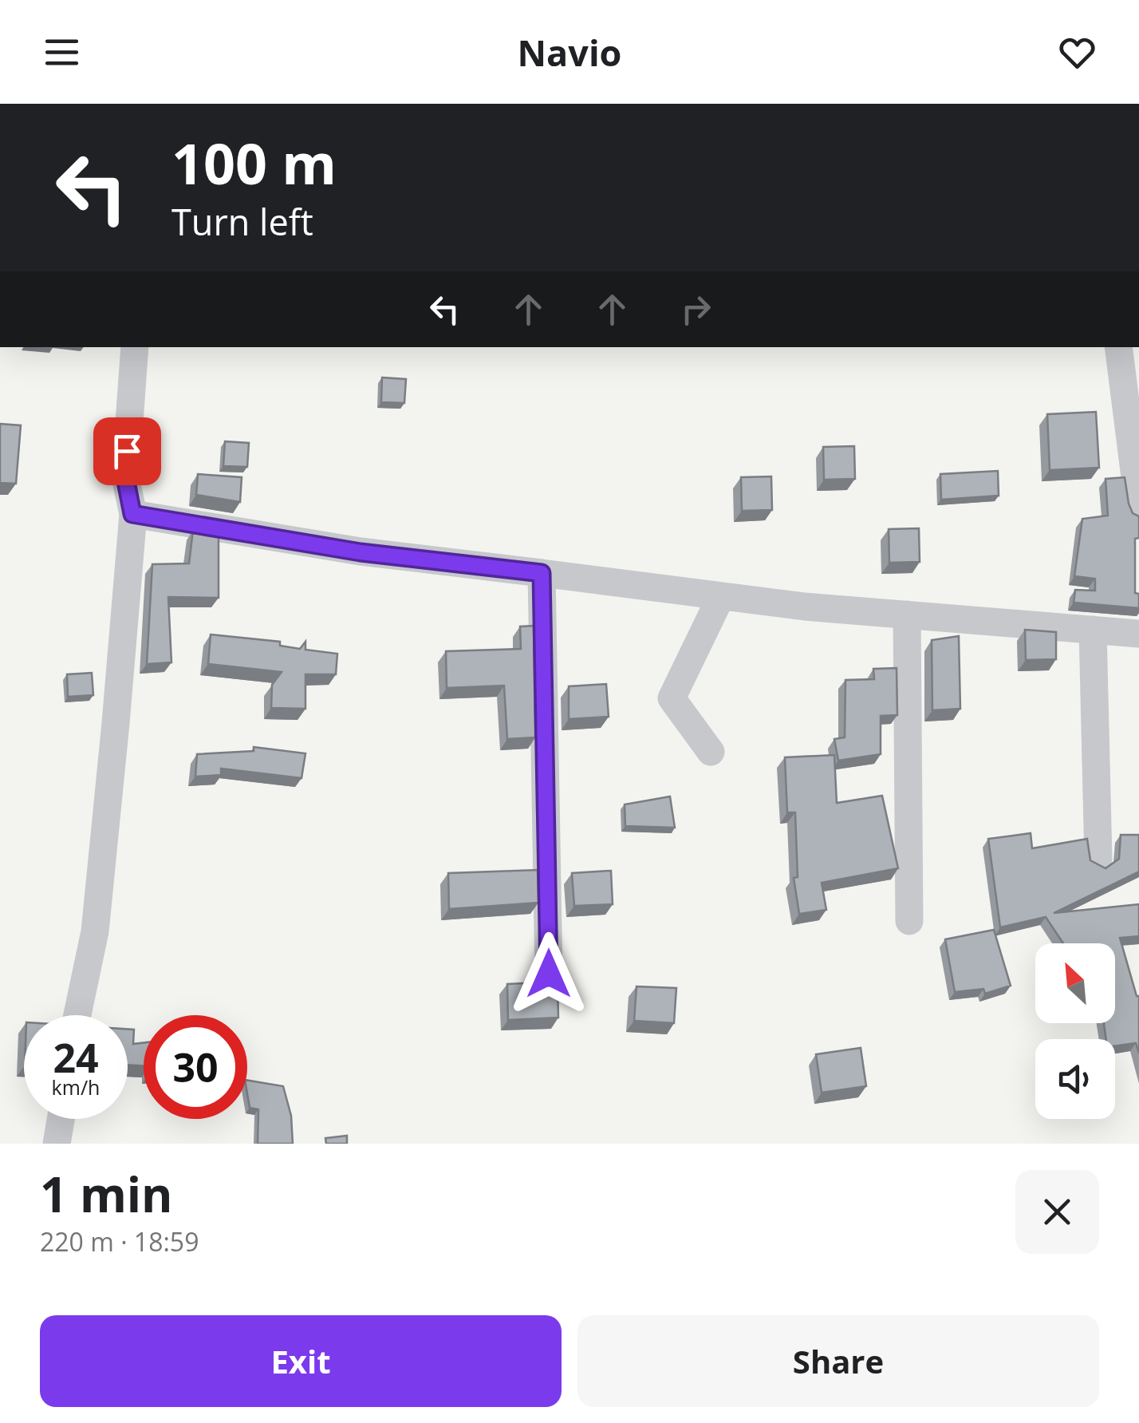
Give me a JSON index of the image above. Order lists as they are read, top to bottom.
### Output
{
  "north": "top left",
  "page": {
    "header": "Navio",
    "turn": ["100 m", "Turn left"],
    "speed": "24 km/h",
    "limit": "30",
    "heading": ["1 min", "220 m · 18:59"],
    "buttons": ["Exit", "Share"]
  }
}
